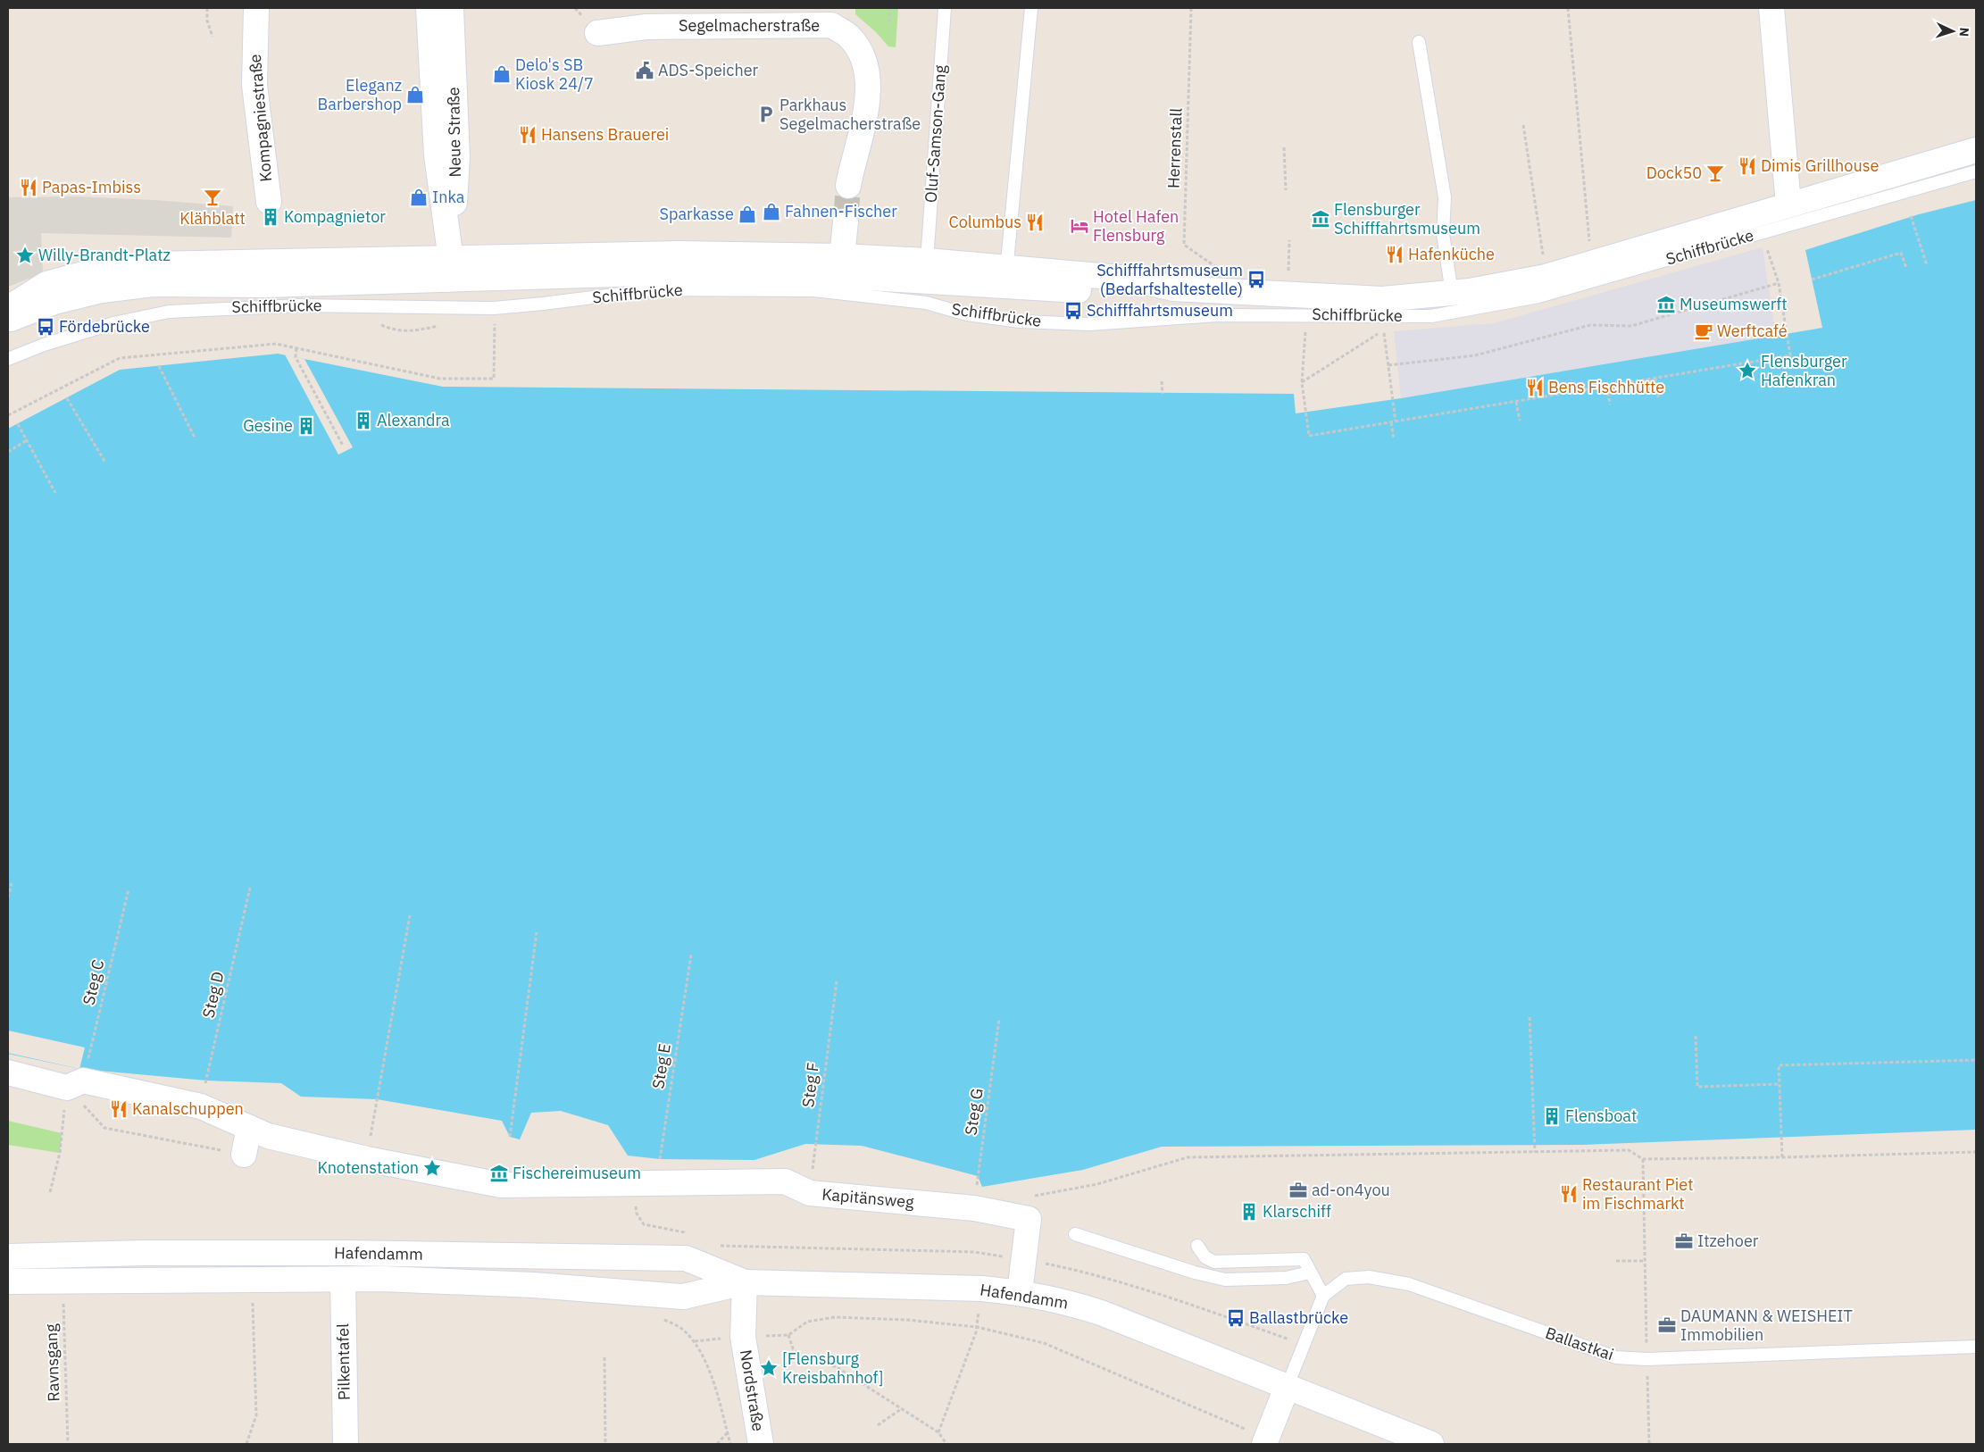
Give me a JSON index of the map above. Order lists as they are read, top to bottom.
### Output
{
  "streets": {
    "main road": [
      "Segelmacherstraße",
      "Kompagniestraße",
      "Neue Straße",
      "Schiffbrücke",
      "Kapitänsweg",
      "Hafendamm",
      "Pilkentafel",
      "Nordstraße"
    ],
    "lane": ["Oluf-Samson-Gang", "Ballastkai"],
    "path": [
      "Herrenstall",
      "Steg C",
      "Steg D",
      "Steg E",
      "Steg F",
      "Steg G",
      "Ravnsgang"
    ]
  },
  "crossings": [
    ["Neue Straße", "Schiffbrücke"],
    ["Oluf-Samson-Gang", "Schiffbrücke"],
    ["Steg C", "Kapitänsweg"],
    ["Steg D", "Kapitänsweg"],
    ["Steg E", "Kapitänsweg"],
    ["Steg F", "Kapitänsweg"],
    ["Steg G", "Kapitänsweg"],
    ["Kapitänsweg", "Hafendamm"],
    ["Hafendamm", "Pilkentafel"],
    ["Hafendamm", "Ravnsgang"],
    ["Hafendamm", "Nordstraße"]
  ],
  "places": {
    "public building": ["ADS-Speicher"],
    "shop": [
      "Delo's SB Kiosk 24/7",
      "Eleganz Barbershop",
      "Inka",
      "Fahnen-Fischer",
      "Sparkasse"
    ],
    "parking": ["Parkhaus Segelmacherstraße"],
    "restaurant": [
      "Hansens Brauerei",
      "Dimis Grillhouse",
      "Papas-Imbiss",
      "Columbus",
      "Hafenküche",
      "Bens Fischhütte",
      "Kanalschuppen",
      "Restaurant Piet im Fischmarkt"
    ],
    "bar": ["Dock50", "Klähblatt"],
    "building": [
      "Kompagnietor",
      "Alexandra",
      "Gesine",
      "Flensboat",
      "Klarschiff"
    ],
    "museum": ["Flensburger Schifffahrtsmuseum", "Museumswerft", "Fischereimuseum"],
    "hotel": ["Hotel Hafen Flensburg"],
    "place": [
      "Willy-Brandt-Platz",
      "Flensburger Hafenkran",
      "Knotenstation",
      "[Flensburg Kreisbahnhof]"
    ],
    "bus stop": [
      "Schifffahrtsmuseum (Bedarfshaltestelle)",
      "Schifffahrtsmuseum",
      "Fördebrücke",
      "Ballastbrücke"
    ],
    "cafe": ["Werftcafé"],
    "office": ["ad-on4you", "Itzehoer", "DAUMANN & WEISHEIT Immobilien"]
  },
  "north": "right"
}
